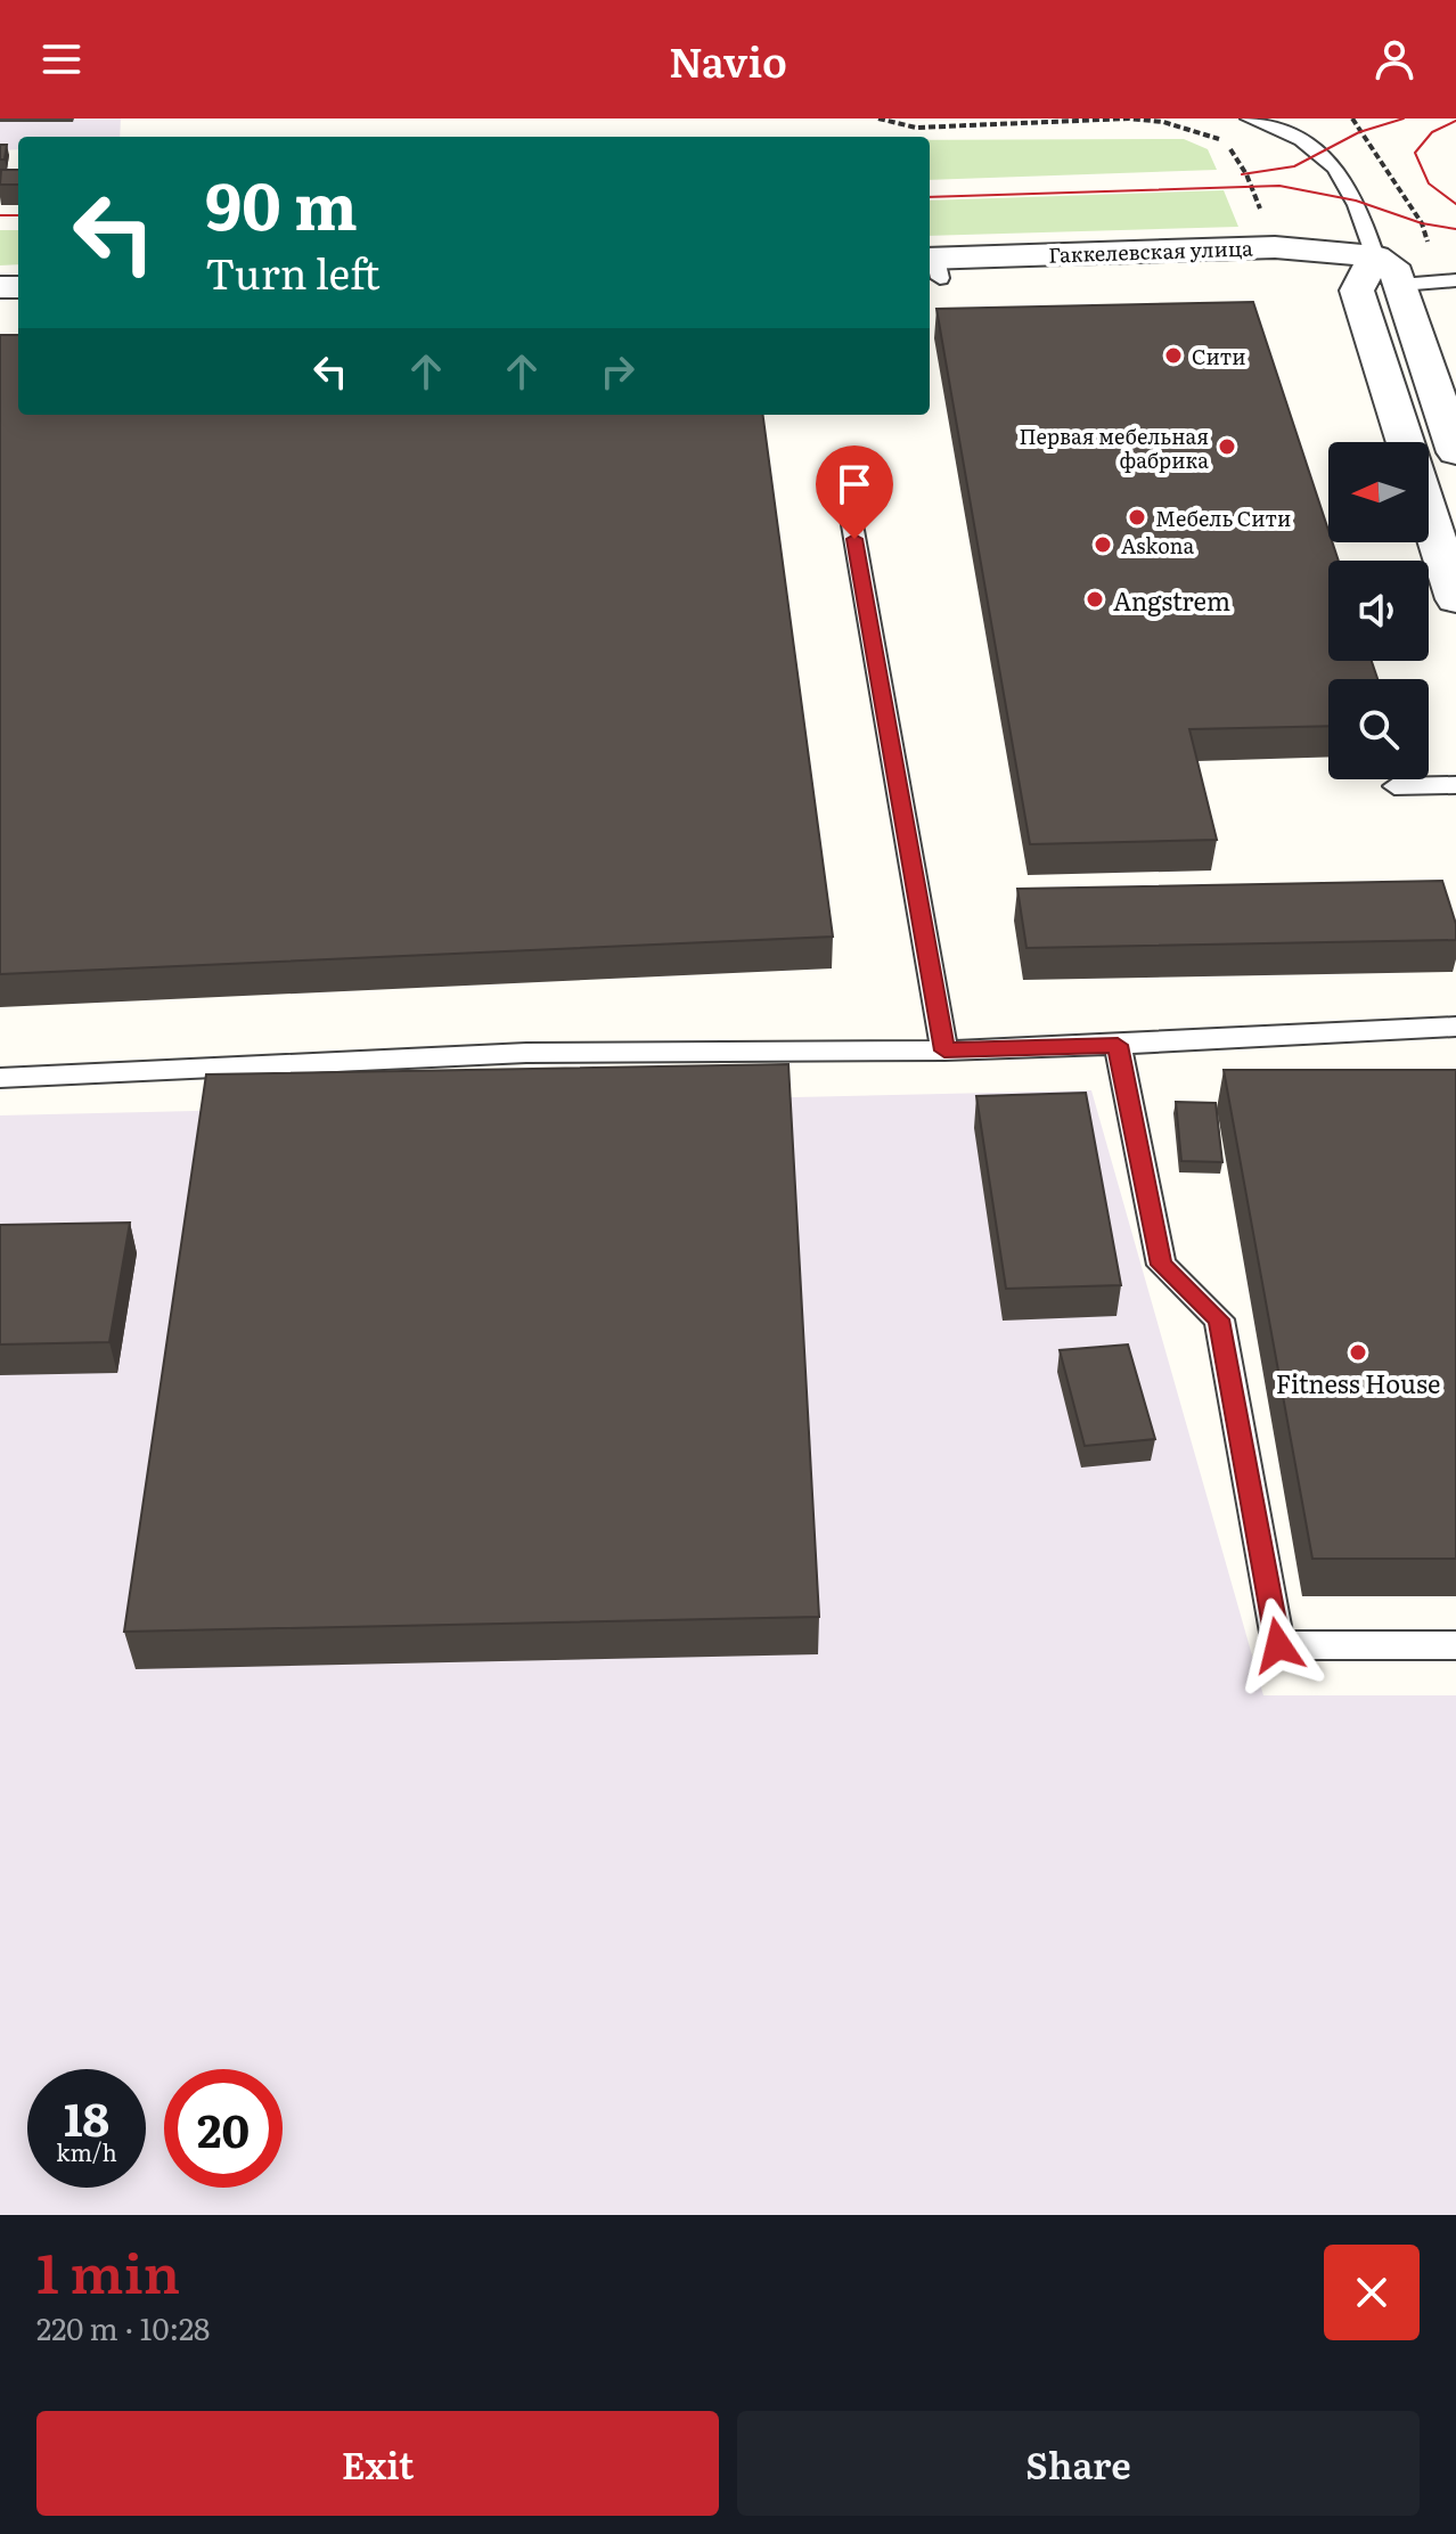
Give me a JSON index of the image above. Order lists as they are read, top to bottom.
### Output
{
  "streets": {
    "street": ["Гаккелевская улица"]
  },
  "places": [
    "Сити",
    "Первая мебельная фабрика",
    "Мебель Сити",
    "Askona",
    "Angstrem",
    "Fitness House"
  ],
  "north": "left",
  "page": {
    "header": "Navio",
    "turn": ["90 m", "Turn left"],
    "speed": "18 km/h",
    "limit": "20",
    "heading": ["1 min", "220 m · 10:28"],
    "buttons": ["Exit", "Share"]
  }
}
